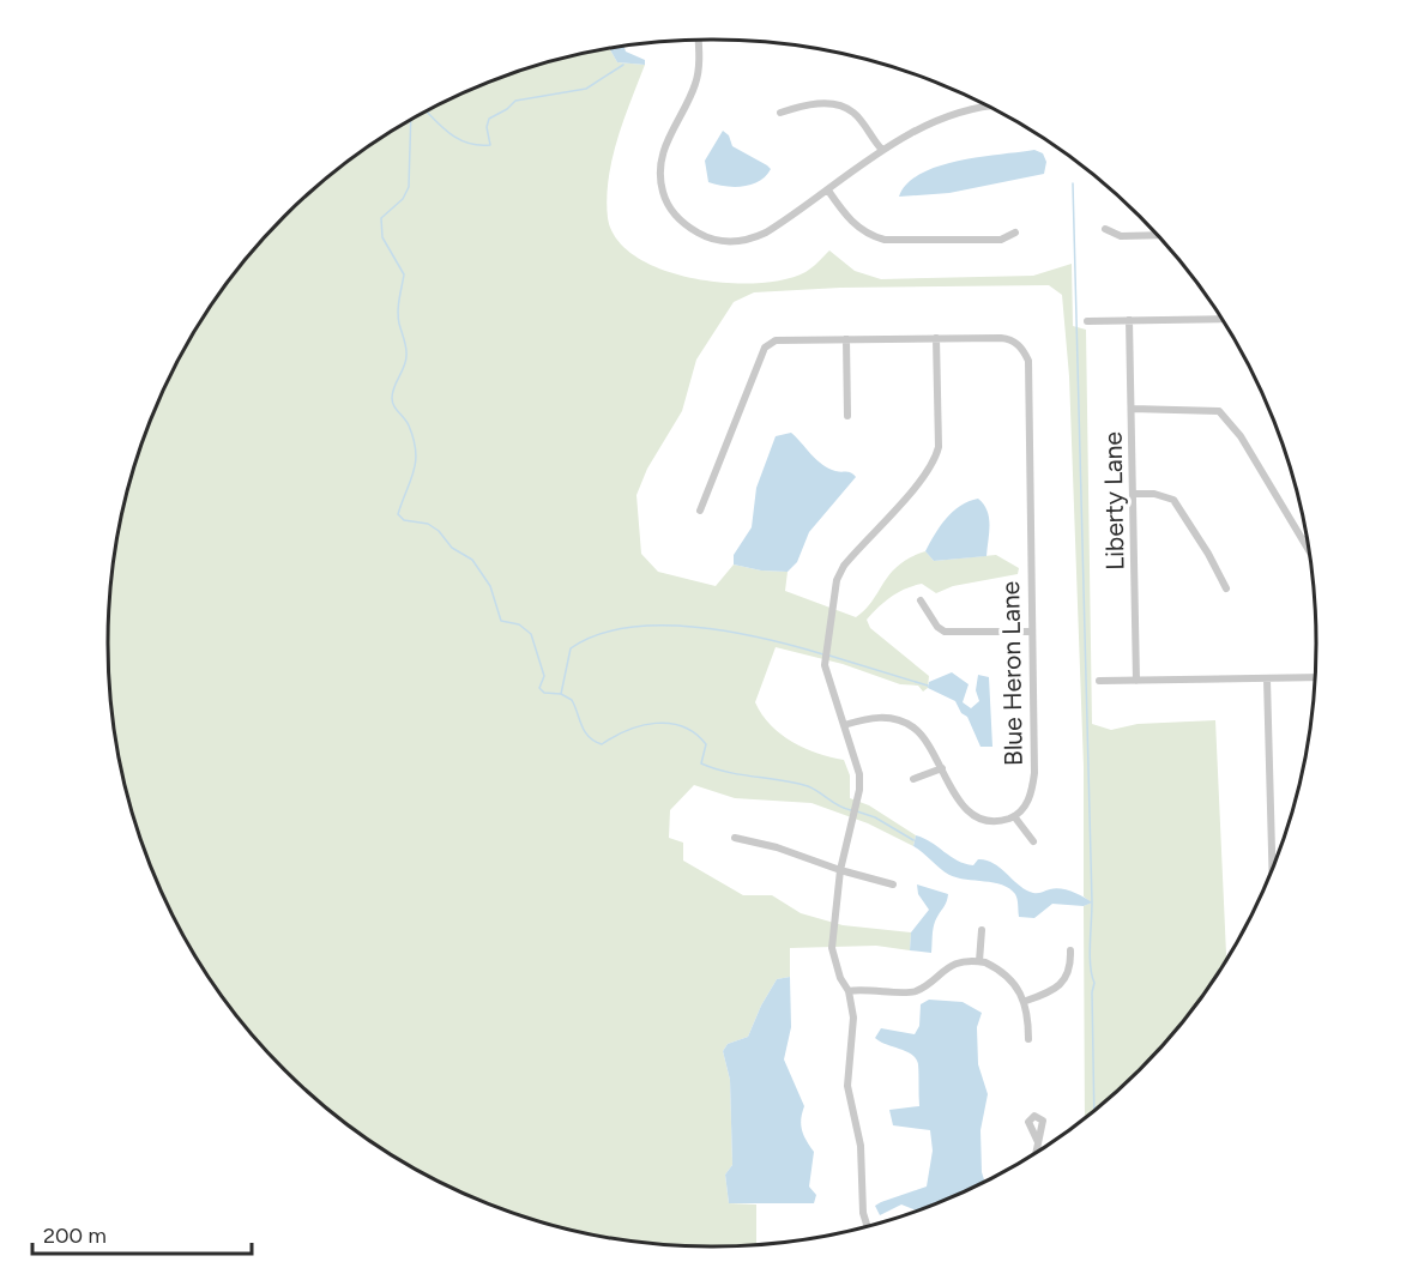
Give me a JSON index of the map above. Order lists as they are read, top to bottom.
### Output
{
  "streets": {
    "street": ["Liberty Lane", "Blue Heron Lane"]
  },
  "scale_bar": "200 m"
}
